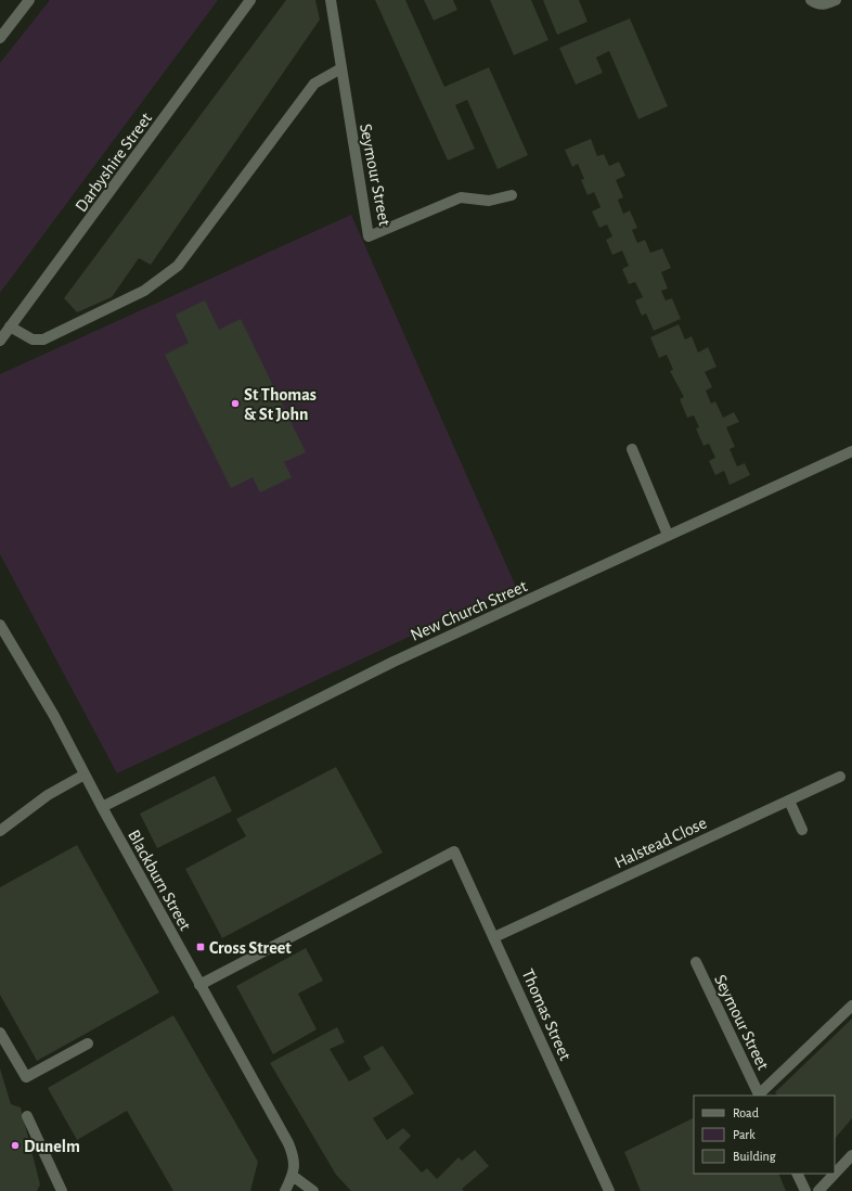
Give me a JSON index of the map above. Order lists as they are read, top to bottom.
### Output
{
  "streets": {
    "street": [
      "Darbyshire Street",
      "Seymour Street",
      "New Church Street",
      "Halstead Close",
      "Blackburn Street",
      "Thomas Street"
    ]
  },
  "crossings": [
    ["New Church Street", "Blackburn Street"],
    ["Halstead Close", "Thomas Street"],
    ["Blackburn Street", "Thomas Street"]
  ],
  "places": {
    "other": ["St Thomas & St John", "Dunelm"],
    "transit": ["Cross Street"]
  },
  "legend": ["Road", "Park", "Building"]
}
